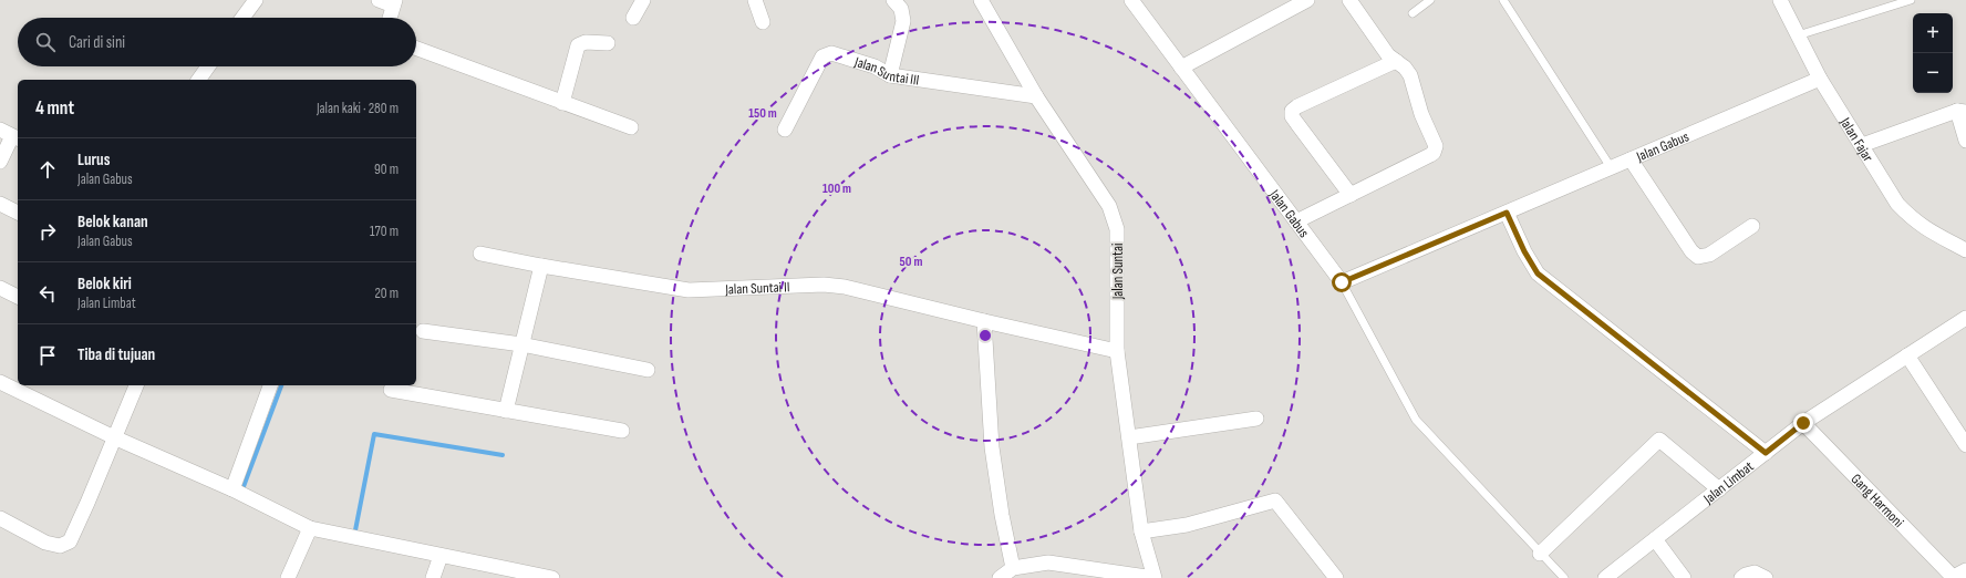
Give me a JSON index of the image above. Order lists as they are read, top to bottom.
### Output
{
  "streets": {
    "street": [
      "Jalan Suntai III",
      "Jalan Fajar",
      "Jalan Gabus",
      "Jalan Suntai",
      "Jalan Suntai II",
      "Jalan Limbat",
      "Gang Harmoni"
    ]
  },
  "crossings": [
    ["Jalan Suntai III", "Jalan Suntai"],
    ["Jalan Fajar", "Jalan Gabus"],
    ["Jalan Suntai", "Jalan Suntai II"],
    ["Jalan Limbat", "Gang Harmoni"]
  ],
  "page": {
    "map_buttons": ["+", "−"],
    "search": "Cari di sini",
    "heading": ["4 mnt", "Jalan kaki · 280 m"],
    "list": [
      ["Lurus", "Jalan Gabus", "90 m"],
      ["Belok kanan", "Jalan Gabus", "170 m"],
      ["Belok kiri", "Jalan Limbat", "20 m"],
      "Tiba di tujuan"
    ]
  },
  "rings": ["150 m", "100 m", "50 m"]
}
